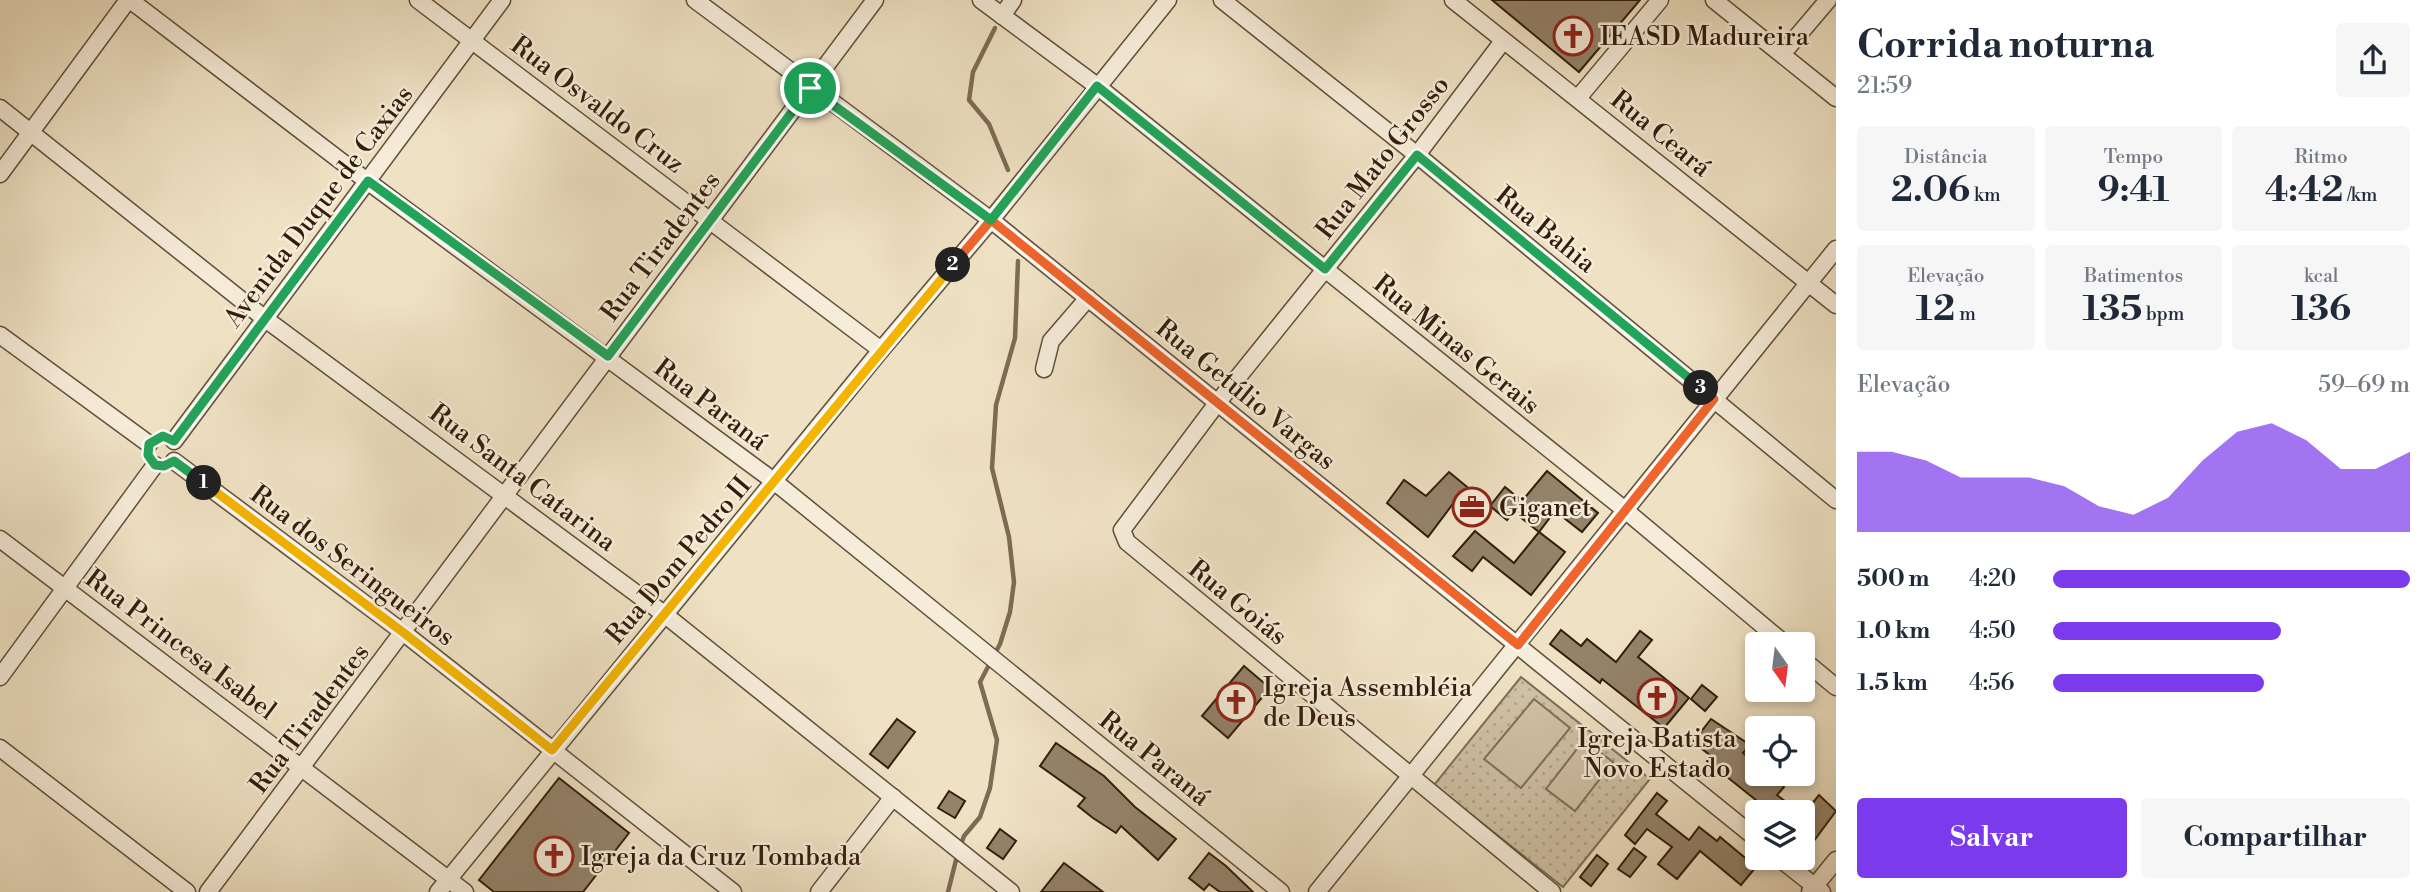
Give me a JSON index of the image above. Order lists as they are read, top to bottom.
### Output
{
  "streets": {
    "street": [
      "Rua Osvaldo Cruz",
      "Rua Ceará",
      "Rua Mato Grosso",
      "Avenida Duque de Caxias",
      "Rua Bahia",
      "Rua Tiradentes",
      "Rua Minas Gerais",
      "Rua Getúlio Vargas",
      "Rua Paraná",
      "Rua Santa Catarina",
      "Rua Dom Pedro II",
      "Rua dos Seringueiros",
      "Rua Goiás",
      "Rua Princesa Isabel"
    ]
  },
  "crossings": [
    ["Rua Osvaldo Cruz", "Avenida Duque de Caxias"],
    ["Rua Osvaldo Cruz", "Rua Tiradentes"],
    ["Rua Osvaldo Cruz", "Rua Dom Pedro II"],
    ["Rua Ceará", "Rua Mato Grosso"],
    ["Rua Mato Grosso", "Rua Bahia"],
    ["Rua Mato Grosso", "Rua Minas Gerais"],
    ["Rua Mato Grosso", "Rua Getúlio Vargas"],
    ["Rua Mato Grosso", "Rua Goiás"],
    ["Avenida Duque de Caxias", "Rua Paraná"],
    ["Avenida Duque de Caxias", "Rua Santa Catarina"],
    ["Avenida Duque de Caxias", "Rua dos Seringueiros"],
    ["Rua Tiradentes", "Rua Getúlio Vargas"],
    ["Rua Tiradentes", "Rua Paraná"],
    ["Rua Tiradentes", "Rua Santa Catarina"],
    ["Rua Tiradentes", "Rua dos Seringueiros"],
    ["Rua Tiradentes", "Rua Princesa Isabel"],
    ["Rua Minas Gerais", "Rua Dom Pedro II"],
    ["Rua Getúlio Vargas", "Rua Dom Pedro II"],
    ["Rua Paraná", "Rua Dom Pedro II"],
    ["Rua Santa Catarina", "Rua Dom Pedro II"],
    ["Rua Dom Pedro II", "Rua dos Seringueiros"],
    ["Rua Dom Pedro II", "Rua Princesa Isabel"]
  ],
  "places": {
    "church": [
      "IEASD Madureira",
      "Igreja Batista Novo Estado",
      "Igreja Assembléia de Deus",
      "Igreja da Cruz Tombada"
    ],
    "office": ["Giganet"]
  },
  "north": "bottom",
  "page": {
    "heading": ["Corrida noturna", "21:59"],
    "stats": [
      ["Distância", "2.06 km"],
      ["Tempo", "9:41"],
      ["Ritmo", "4:42 /km"],
      ["Elevação", "12 m"],
      ["Batimentos", "135 bpm"],
      ["kcal", "136"]
    ],
    "pins": ["2", "3", "1"],
    "chart": ["Elevação", "59–69 m"],
    "list": [
      {
        "name": "500 m",
        "note": "4:20"
      },
      {
        "name": "1.0 km",
        "note": "4:50"
      },
      {
        "name": "1.5 km",
        "note": "4:56"
      }
    ],
    "buttons": ["Salvar", "Compartilhar"]
  }
}
